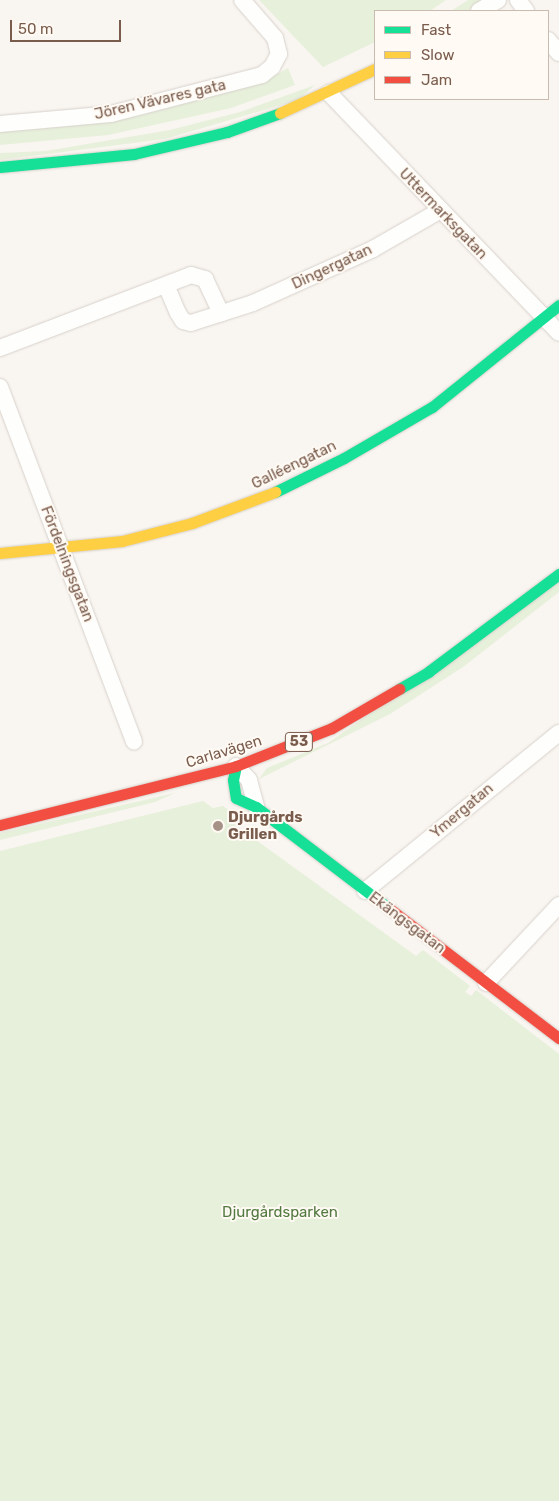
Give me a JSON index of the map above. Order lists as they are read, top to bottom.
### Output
{
  "streets": {
    "street": [
      "Jören Vävares gata",
      "Uttermarksgatan",
      "Dingergatan",
      "Galléengatan",
      "Fördelningsgatan",
      "53",
      "Carlavägen",
      "Ymergatan",
      "Ekängsgatan"
    ]
  },
  "crossings": [
    ["Uttermarksgatan", "Dingergatan"],
    ["Uttermarksgatan", "Galléengatan"],
    ["Galléengatan", "Fördelningsgatan"],
    ["Carlavägen", "Ekängsgatan"],
    ["Ymergatan", "Ekängsgatan"]
  ],
  "parks": ["Djurgårdsparken"],
  "places": ["Djurgårds Grillen"],
  "legend": ["Fast", "Slow", "Jam"],
  "scale_bar": "50 m"
}
